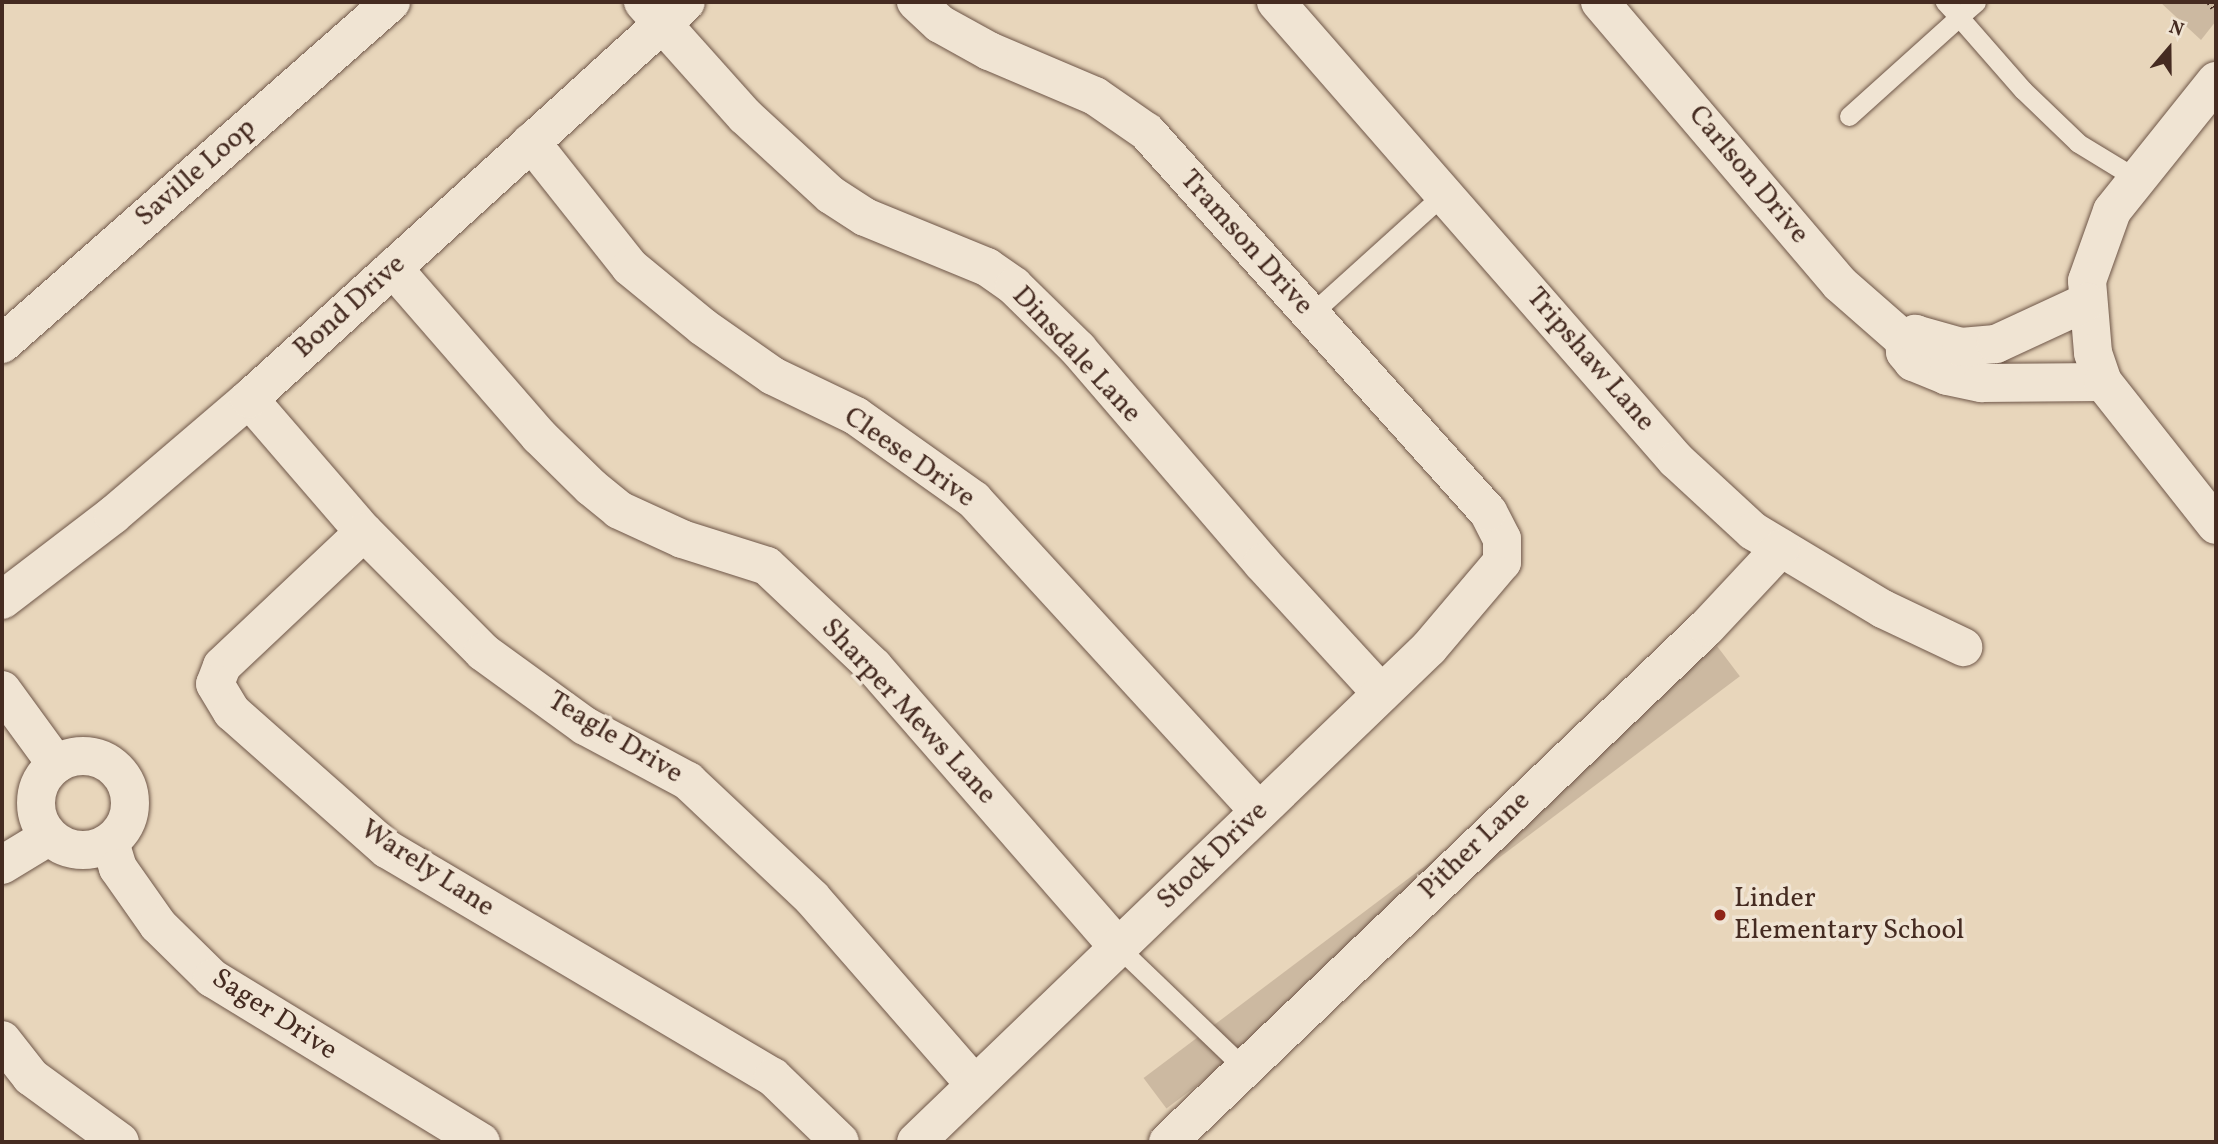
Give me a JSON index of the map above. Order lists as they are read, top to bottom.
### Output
{
  "streets": {
    "street": [
      "Saville Loop",
      "Carlson Drive",
      "Tramson Drive",
      "Bond Drive",
      "Dinsdale Lane",
      "Tripshaw Lane",
      "Cleese Drive",
      "Sharper Mews Lane",
      "Teagle Drive",
      "Pither Lane",
      "Stock Drive",
      "Warely Lane",
      "Sager Drive"
    ]
  },
  "crossings": [
    ["Tramson Drive", "Stock Drive"],
    ["Bond Drive", "Dinsdale Lane"],
    ["Bond Drive", "Cleese Drive"],
    ["Bond Drive", "Sharper Mews Lane"],
    ["Bond Drive", "Teagle Drive"],
    ["Dinsdale Lane", "Stock Drive"],
    ["Tripshaw Lane", "Pither Lane"],
    ["Cleese Drive", "Stock Drive"],
    ["Sharper Mews Lane", "Stock Drive"],
    ["Teagle Drive", "Stock Drive"],
    ["Teagle Drive", "Warely Lane"]
  ],
  "places": ["Linder Elementary School"],
  "north": "top"
}
